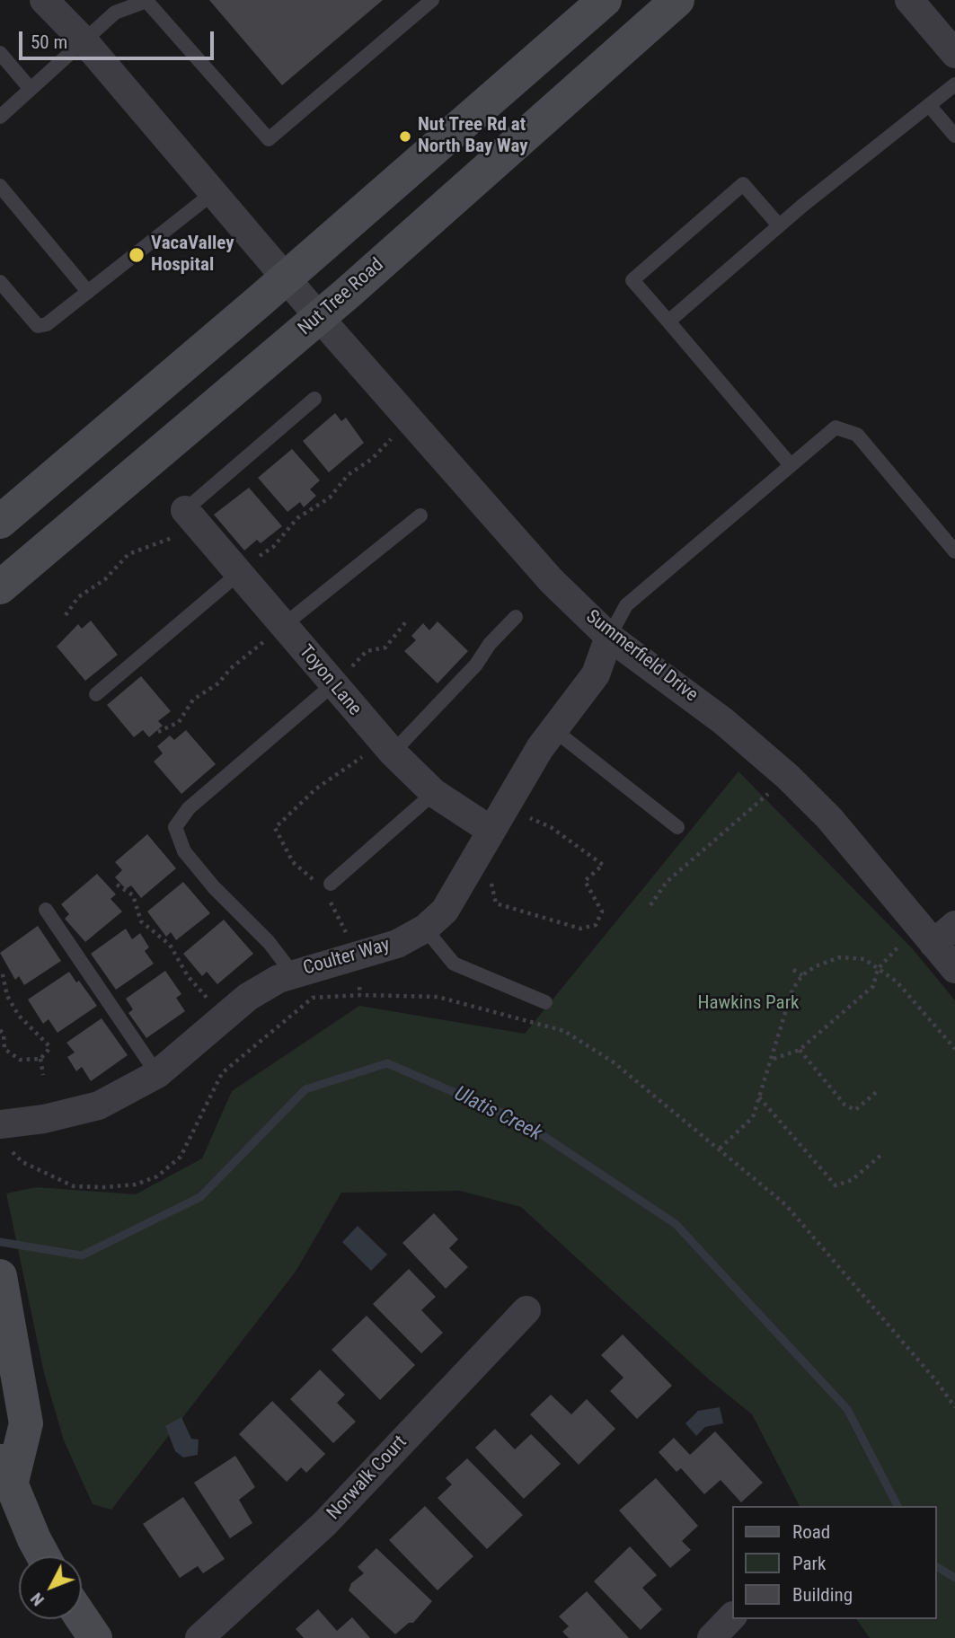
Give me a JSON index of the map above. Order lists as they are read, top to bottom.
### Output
{
  "streets": {
    "main road": ["Nut Tree Road"],
    "street": [
      "Summerfield Drive",
      "Toyon Lane",
      "Coulter Way",
      "Norwalk Court"
    ]
  },
  "crossings": [
    ["Nut Tree Road", "Summerfield Drive"],
    ["Summerfield Drive", "Coulter Way"],
    ["Toyon Lane", "Coulter Way"]
  ],
  "water": ["Ulatis Creek"],
  "parks": ["Hawkins Park"],
  "places": ["Nut Tree Rd at North Bay Way", "VacaValley Hospital"],
  "legend": ["Road", "Park", "Building"],
  "scale_bar": "50 m",
  "north": "bottom left"
}
